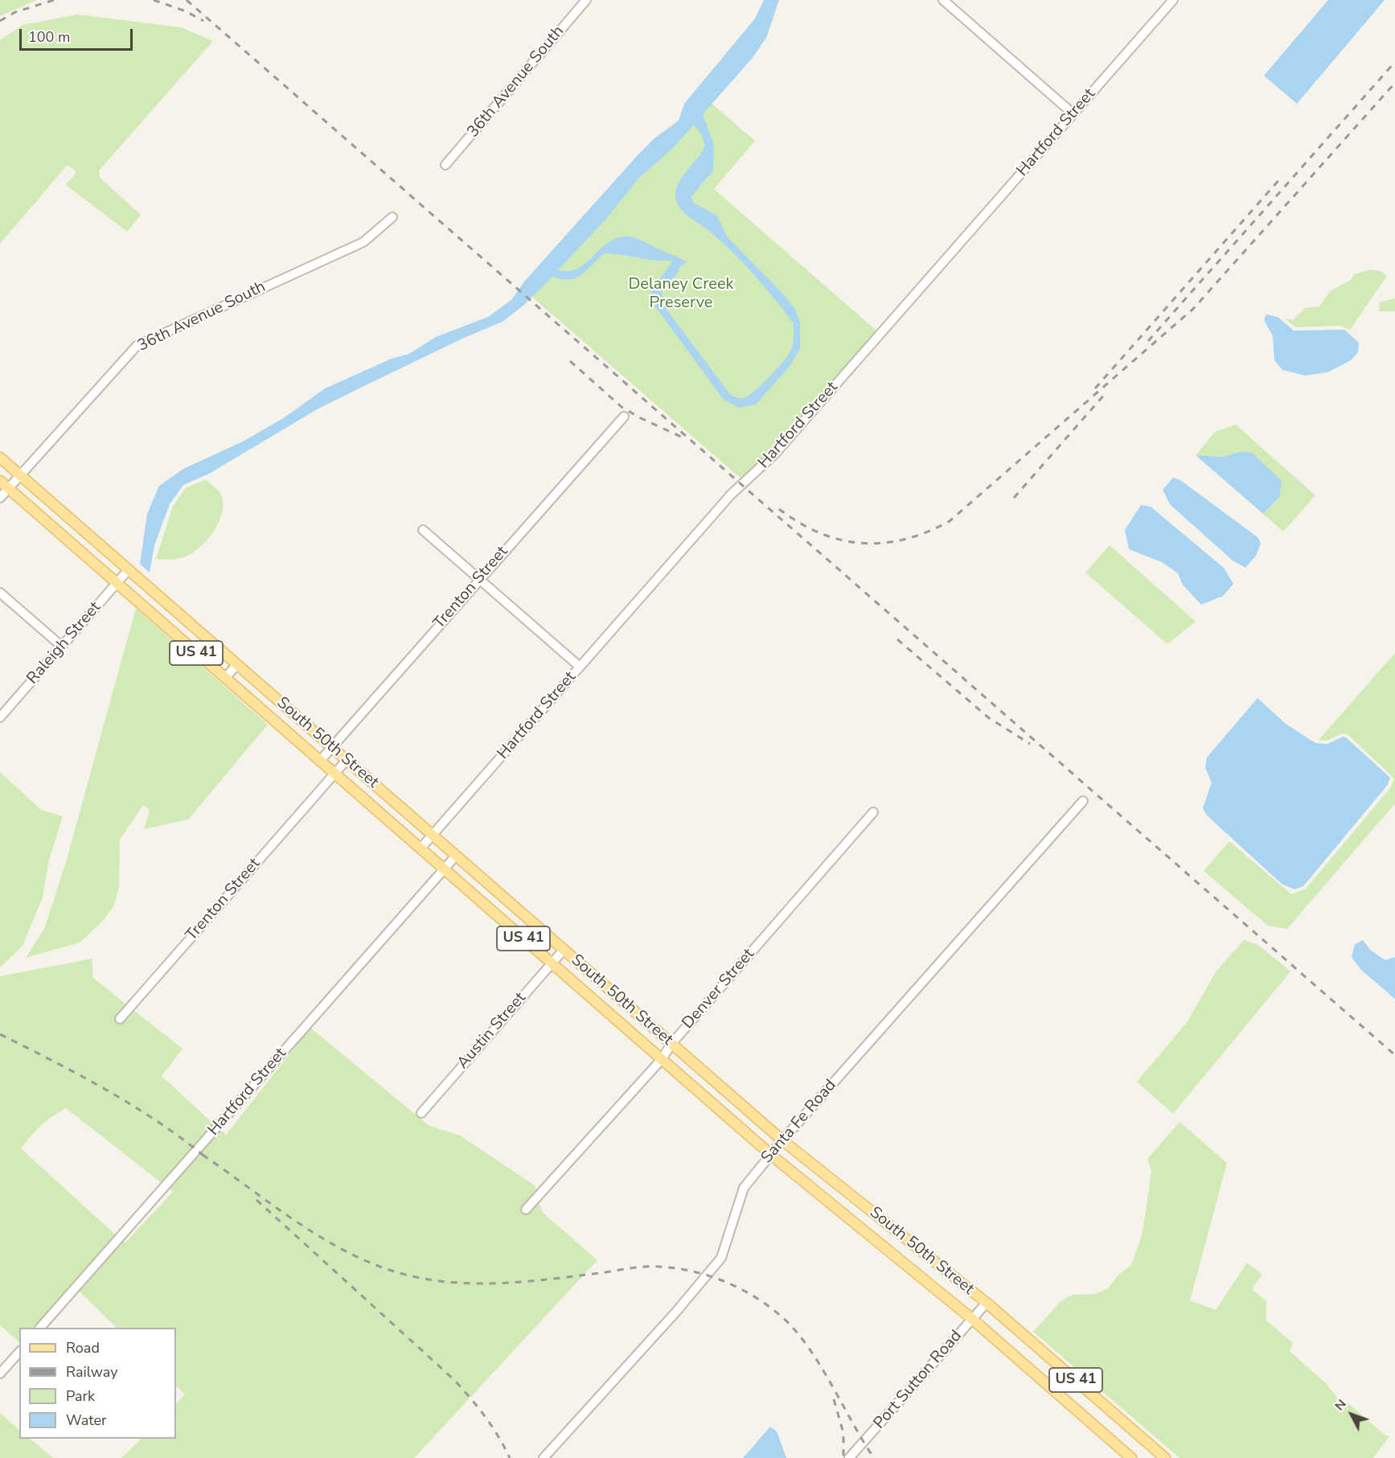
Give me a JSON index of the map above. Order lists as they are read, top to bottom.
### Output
{
  "streets": {
    "main road": ["US 41", "South 50th Street"],
    "street": [
      "36th Avenue South",
      "Hartford Street",
      "Trenton Street",
      "Raleigh Street",
      "Denver Street",
      "Austin Street",
      "Santa Fe Road",
      "Port Sutton Road"
    ]
  },
  "crossings": [
    ["36th Avenue South", "South 50th Street"],
    ["Hartford Street", "South 50th Street"],
    ["Trenton Street", "South 50th Street"],
    ["Raleigh Street", "South 50th Street"],
    ["South 50th Street", "Denver Street"],
    ["South 50th Street", "Austin Street"],
    ["South 50th Street", "Santa Fe Road"],
    ["South 50th Street", "Port Sutton Road"]
  ],
  "parks": ["Delaney Creek Preserve"],
  "legend": [
    "Road",
    "Railway",
    "Park",
    "Water"
  ],
  "scale_bar": "100 m",
  "north": "top left"
}
